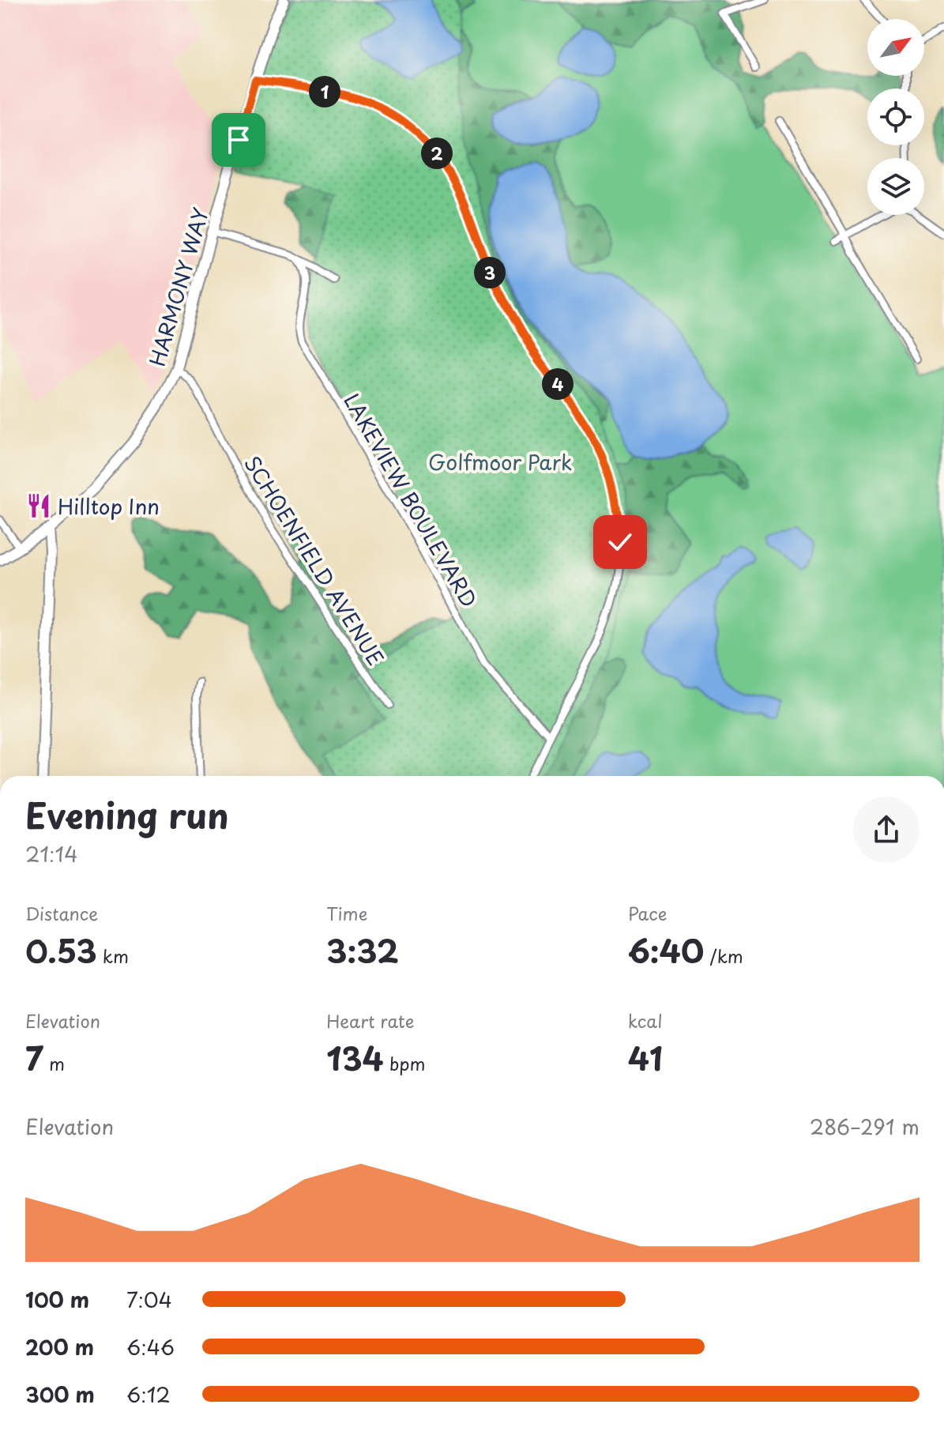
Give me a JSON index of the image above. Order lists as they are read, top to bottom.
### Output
{
  "streets": {
    "street": ["HARMONY WAY", "LAKEVIEW BOULEVARD", "SCHOENFIELD AVENUE"]
  },
  "crossings": [
    ["HARMONY WAY", "SCHOENFIELD AVENUE"]
  ],
  "parks": ["Golfmoor Park"],
  "places": {
    "restaurant": ["Hilltop Inn"]
  },
  "north": "top right",
  "page": {
    "pins": [
      "1",
      "2",
      "3",
      "4"
    ],
    "heading": ["Evening run", "21:14"],
    "stats": [
      ["Distance", "0.53 km"],
      ["Time", "3:32"],
      ["Pace", "6:40 /km"],
      ["Elevation", "7 m"],
      ["Heart rate", "134 bpm"],
      ["kcal", "41"]
    ],
    "chart": ["Elevation", "286–291 m"],
    "list": [
      {
        "name": "100 m",
        "note": "7:04"
      },
      {
        "name": "200 m",
        "note": "6:46"
      },
      {
        "name": "300 m",
        "note": "6:12"
      }
    ]
  }
}
